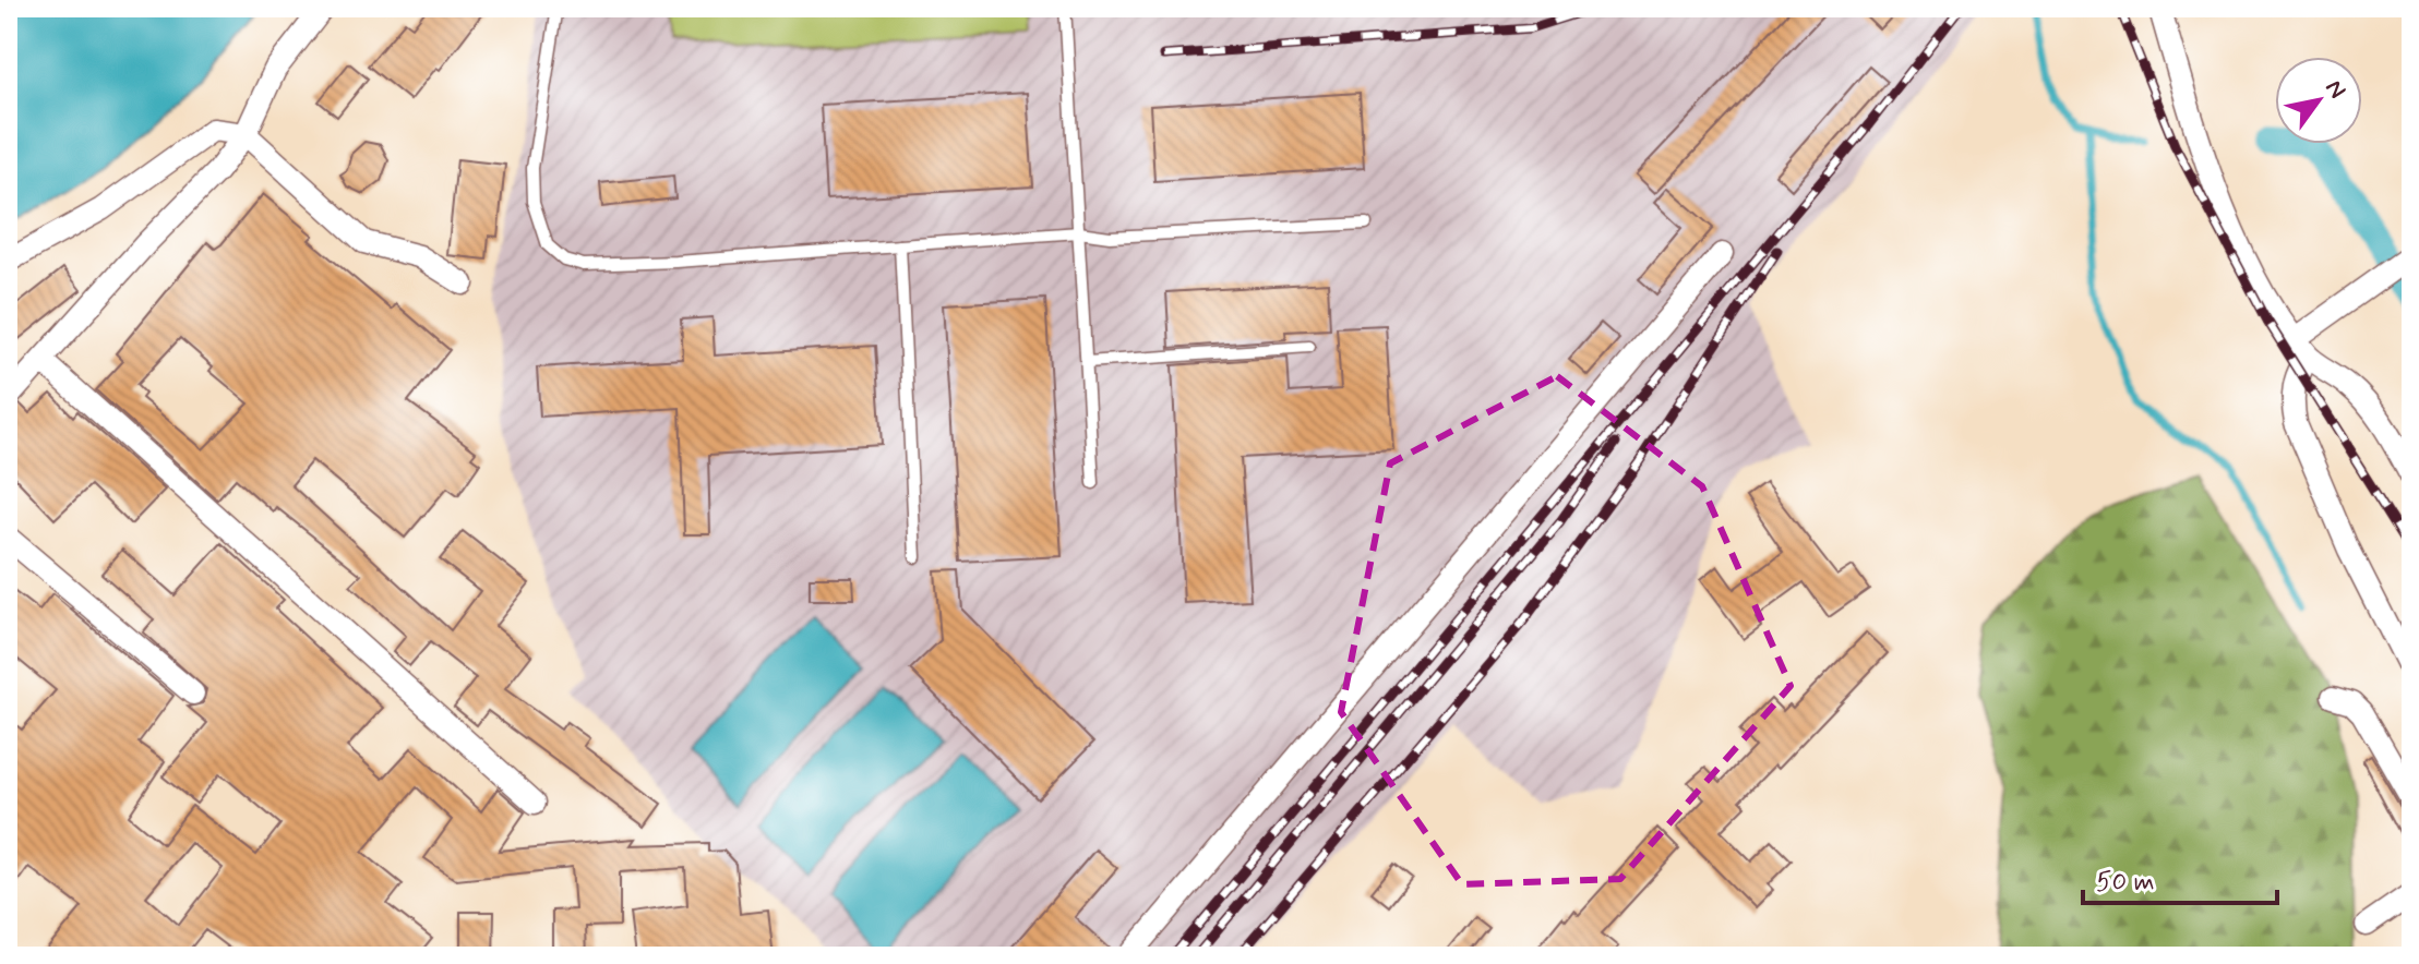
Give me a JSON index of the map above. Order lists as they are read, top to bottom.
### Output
{
  "scale_bar": "50 m",
  "north": "top right"
}
